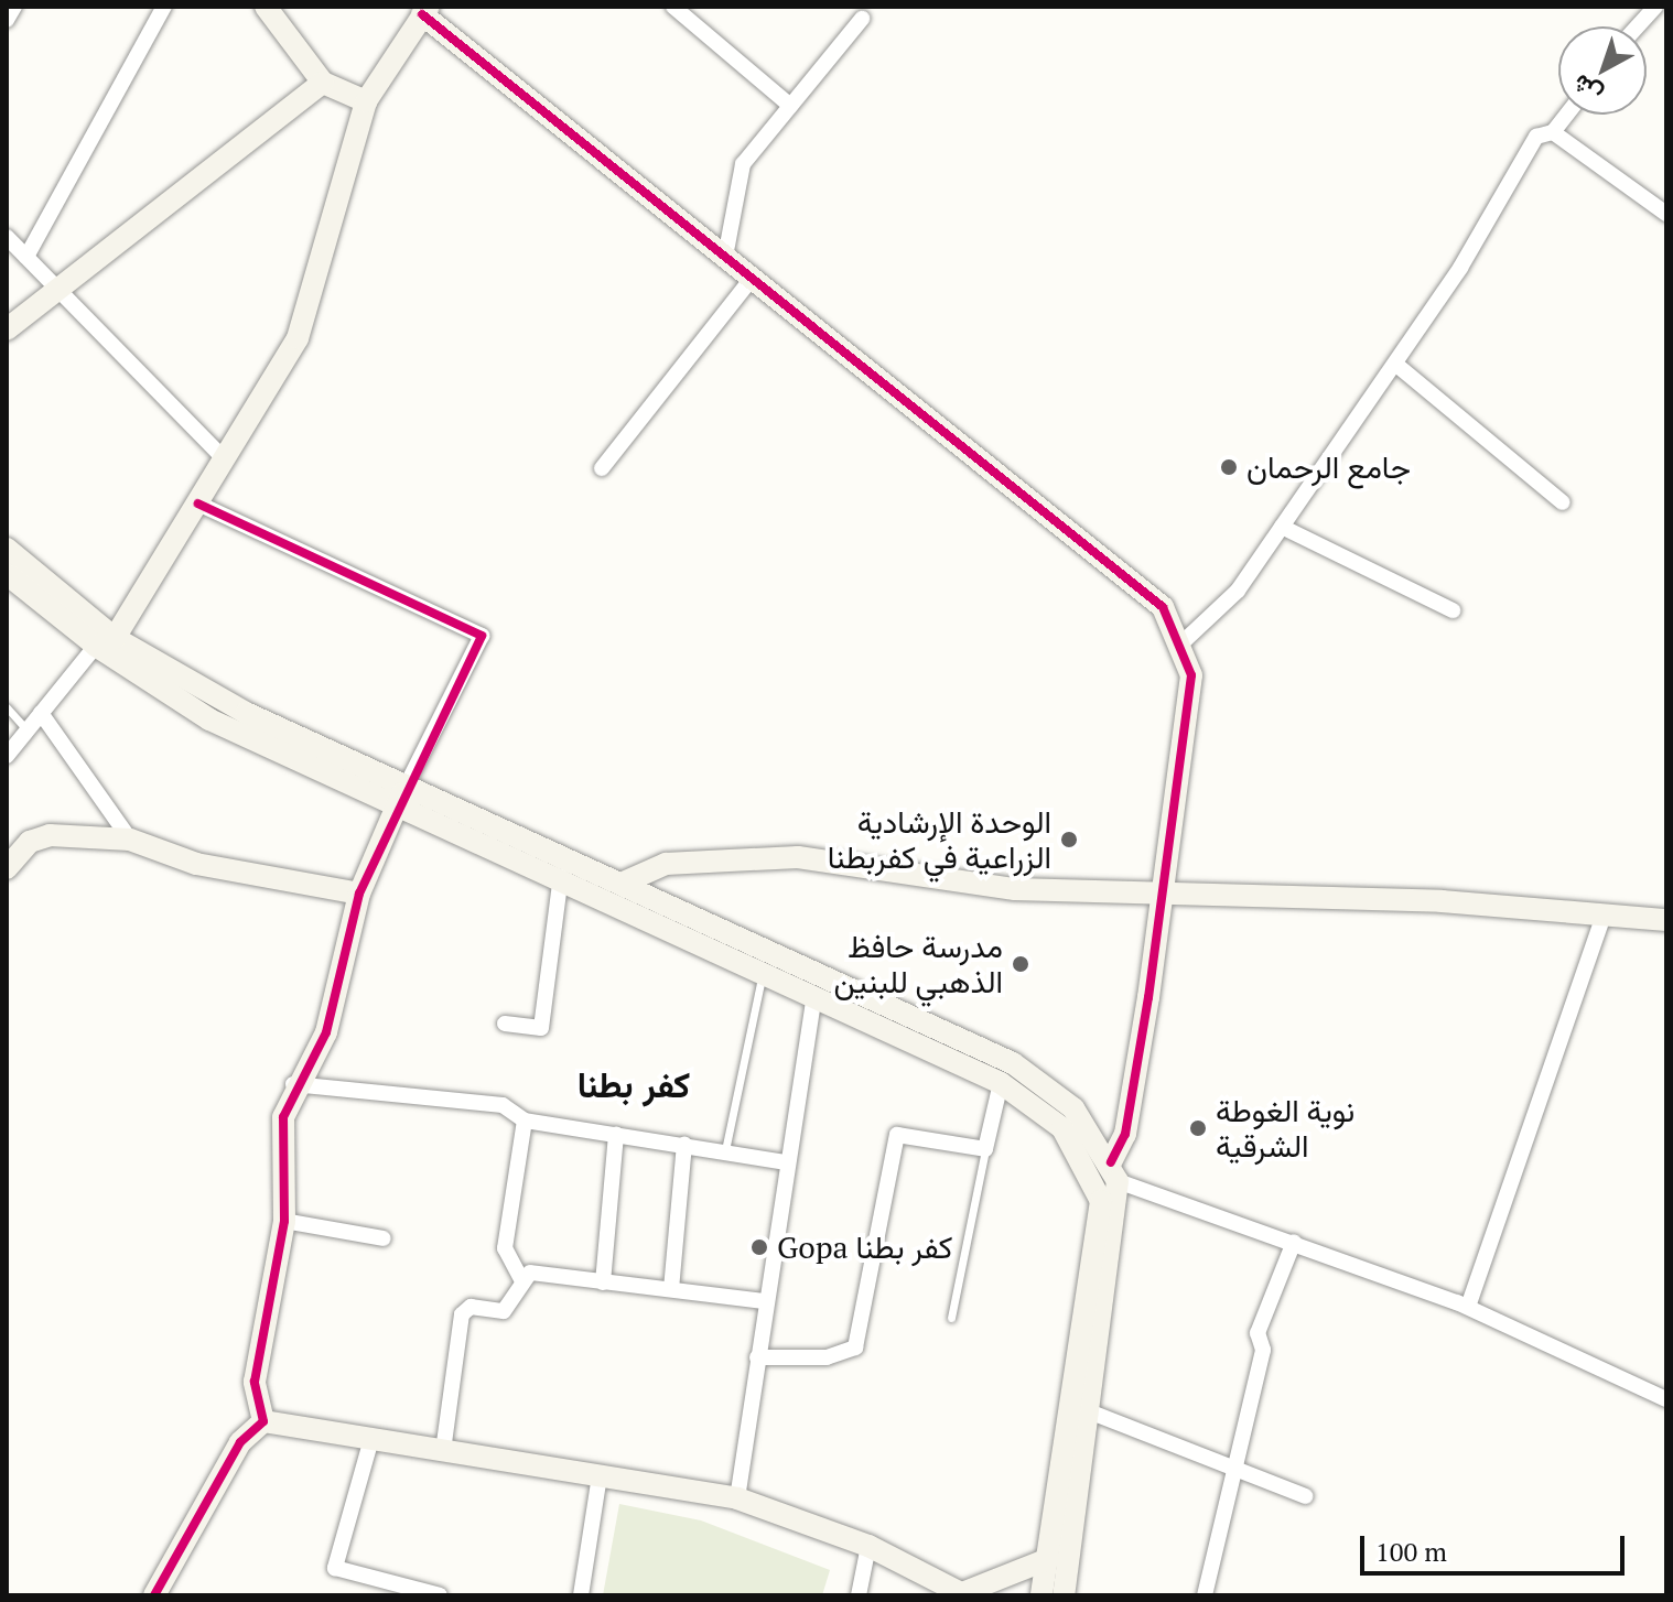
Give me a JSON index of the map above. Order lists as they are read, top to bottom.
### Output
{
  "districts": ["كفر بطنا"],
  "places": [
    "جامع الرحمان",
    "الوحدة الإرشادية الزراعية في كفربطنا",
    "مدرسة حافظ الذهبي للبنين",
    "نوية الغوطة الشرقية",
    "Gopa كفر بطنا"
  ],
  "scale_bar": "100 m",
  "north": "bottom left"
}
